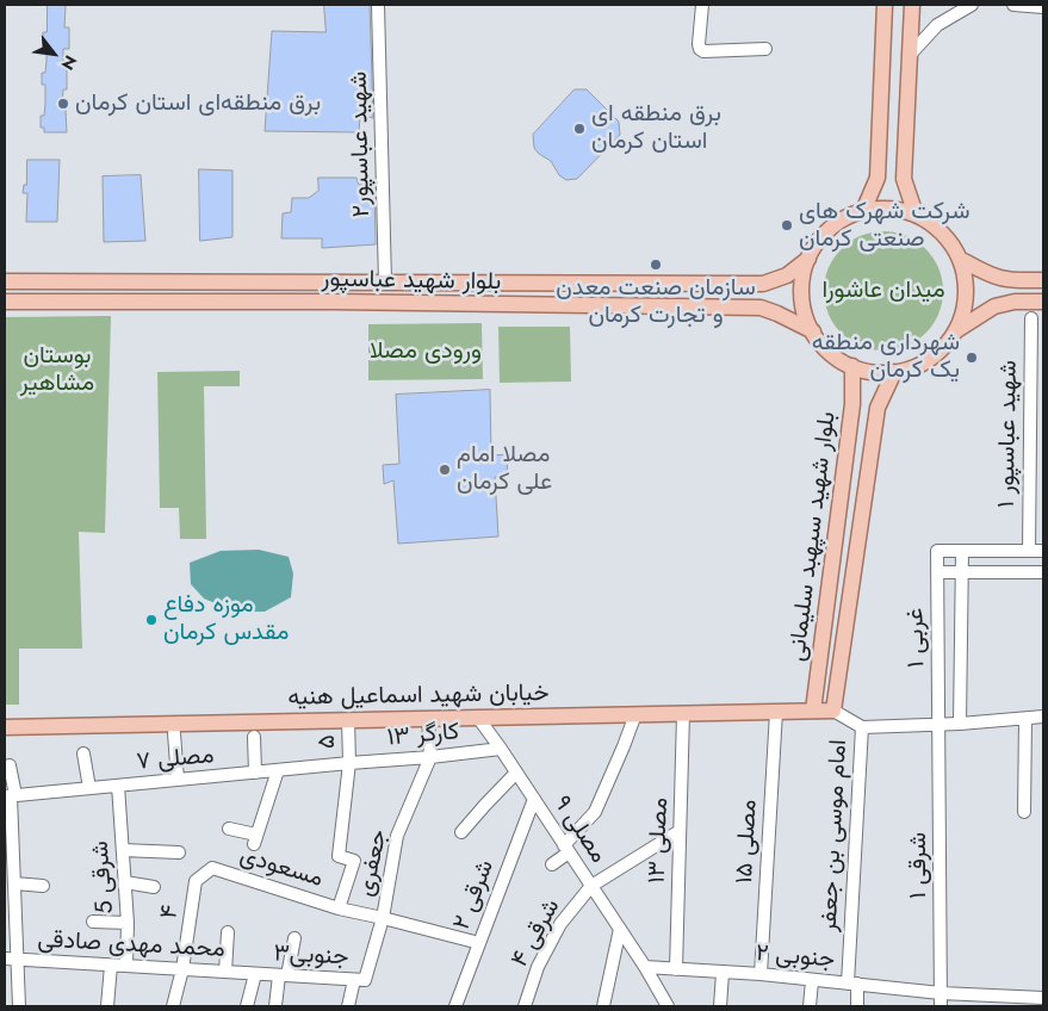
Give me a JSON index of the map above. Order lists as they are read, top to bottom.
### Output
{
  "streets": {
    "main road": ["بلوار شهید عباسپور", "بلوار شهید سپهبد سلیمانی", "خیابان شهید اسماعیل هنیه"],
    "street": [
      "شهید عباسپور۲",
      "شهید عباسپور ۱",
      "۱ غربی",
      "کارگر ۱۳",
      "۵",
      "مصلی ۷",
      "مصلی ۹",
      "امام موسی بن جعفر",
      "مصلی ۱۳",
      "مصلی ۱۵",
      "جعفری",
      "شرقی ۱",
      "مسعودی",
      "شرقی 5",
      "۲ شرقی",
      "۴",
      "۴ شرقی",
      "محمد مهدی صادقی",
      "جنوبی۳",
      "جنوبی ۲"
    ]
  },
  "crossings": [
    ["شهید عباسپور۲", "بلوار شهید عباسپور"],
    ["بلوار شهید عباسپور", "بلوار شهید سپهبد سلیمانی"],
    ["بلوار شهید سپهبد سلیمانی", "خیابان شهید اسماعیل هنیه"],
    ["۱ غربی", "شرقی ۱"],
    ["خیابان شهید اسماعیل هنیه", "۵"],
    ["خیابان شهید اسماعیل هنیه", "مصلی ۹"],
    ["خیابان شهید اسماعیل هنیه", "مصلی ۱۳"],
    ["خیابان شهید اسماعیل هنیه", "مصلی ۱۵"],
    ["کارگر ۱۳", "۵"],
    ["کارگر ۱۳", "مصلی ۷"],
    ["کارگر ۱۳", "مصلی ۹"],
    ["کارگر ۱۳", "جعفری"],
    ["۵", "مصلی ۷"],
    ["۵", "مسعودی"],
    ["مصلی ۷", "شرقی 5"],
    ["مصلی ۹", "۲ شرقی"],
    ["مصلی ۹", "۴ شرقی"],
    ["مصلی ۹", "جنوبی ۲"],
    ["امام موسی بن جعفر", "جنوبی ۲"],
    ["مصلی ۱۳", "۴ شرقی"],
    ["مصلی ۱۳", "جنوبی ۲"],
    ["مصلی ۱۵", "جنوبی ۲"],
    ["جعفری", "مسعودی"],
    ["جعفری", "جنوبی۳"],
    ["شرقی ۱", "جنوبی ۲"],
    ["مسعودی", "۲ شرقی"],
    ["مسعودی", "۴"],
    ["شرقی 5", "محمد مهدی صادقی"],
    ["۴", "محمد مهدی صادقی"],
    ["محمد مهدی صادقی", "جنوبی۳"]
  ],
  "parks": ["میدان عاشورا", "ورودی مصلا", "بوستان مشاهیر"],
  "places": [
    "برق منطقه‌ای استان کرمان",
    "برق منطقه ای استان کرمان",
    "شرکت شهرک های صنعتی کرمان",
    "سازمان صنعت معدن و تجارت کرمان",
    "شهرداری منطقه یک کرمان",
    "مصلا امام علی کرمان",
    "موزه دفاع مقدس کرمان"
  ],
  "north": "bottom right"
}
